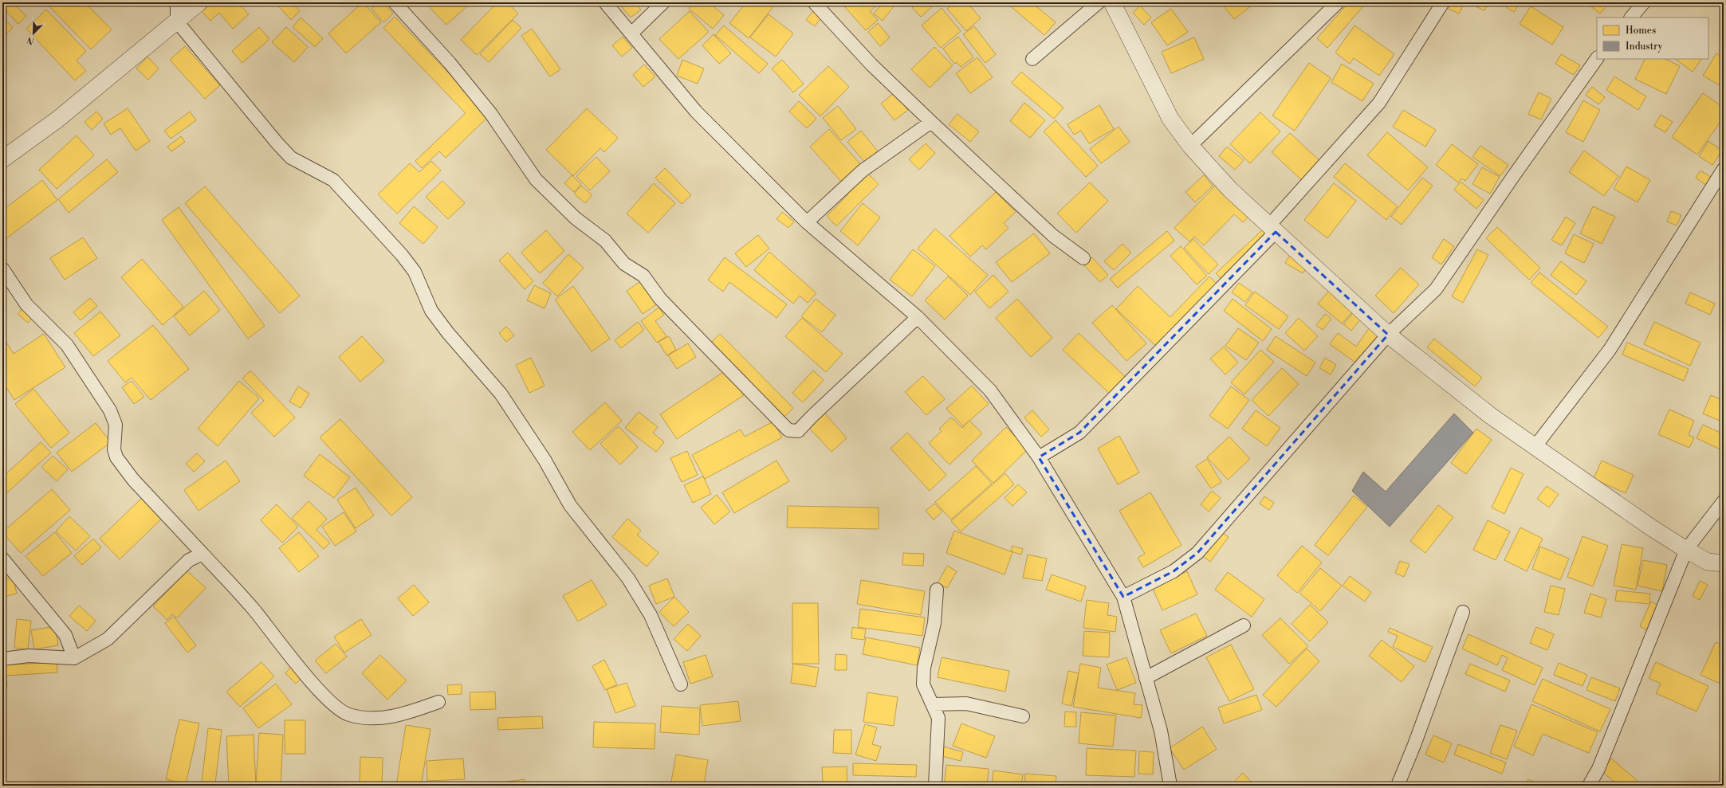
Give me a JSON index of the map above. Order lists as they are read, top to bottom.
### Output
{
  "legend": ["Homes", "Industry"],
  "north": "bottom left"
}
